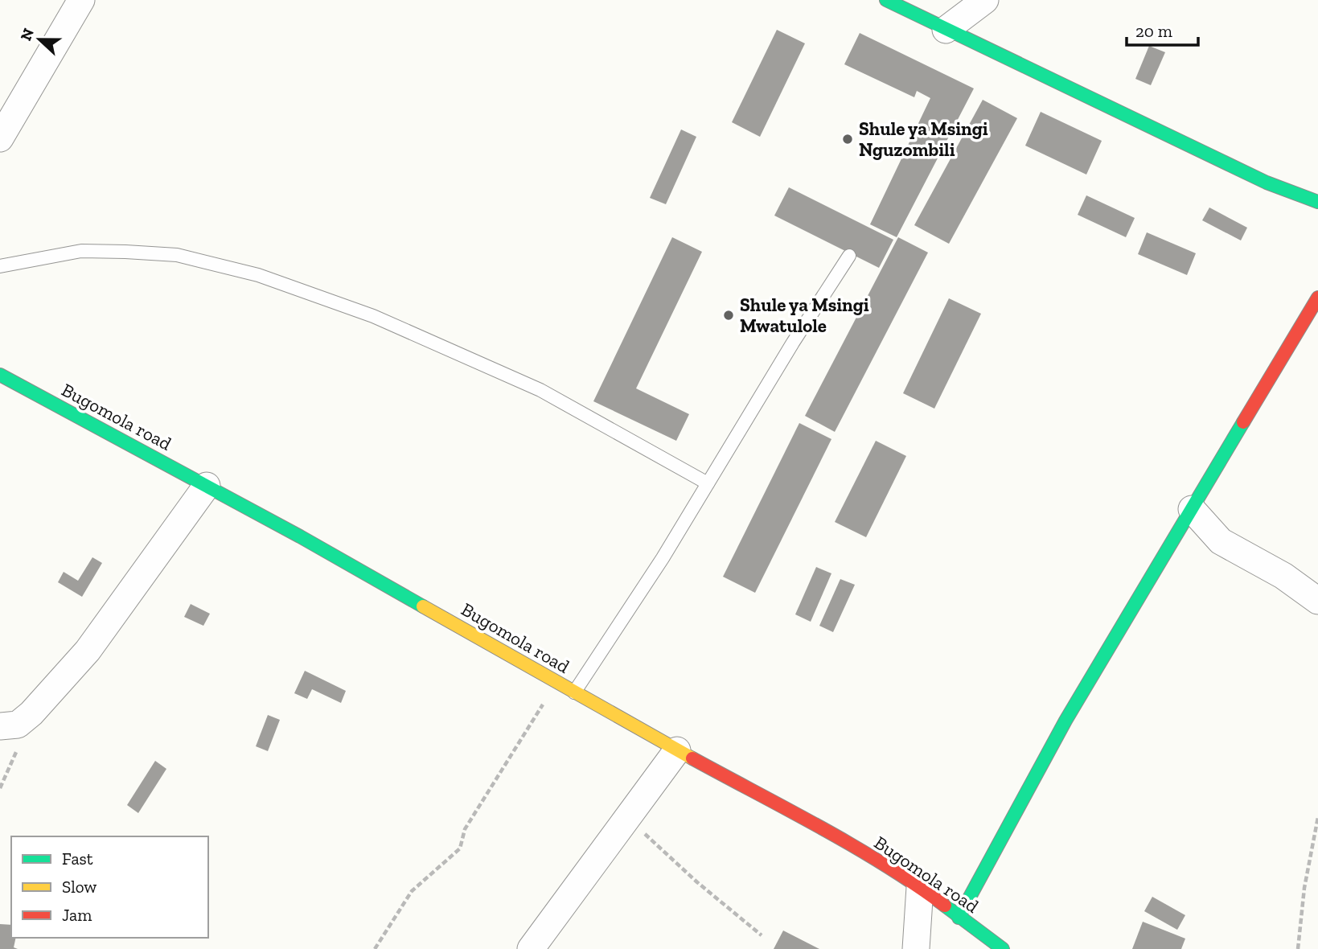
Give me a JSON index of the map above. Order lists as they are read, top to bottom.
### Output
{
  "streets": {
    "street": ["Bugomola road"]
  },
  "places": ["Shule ya Msingi Nguzombili", "Shule ya Msingi Mwatulole"],
  "legend": ["Fast", "Slow", "Jam"],
  "scale_bar": "20 m",
  "north": "left"
}
